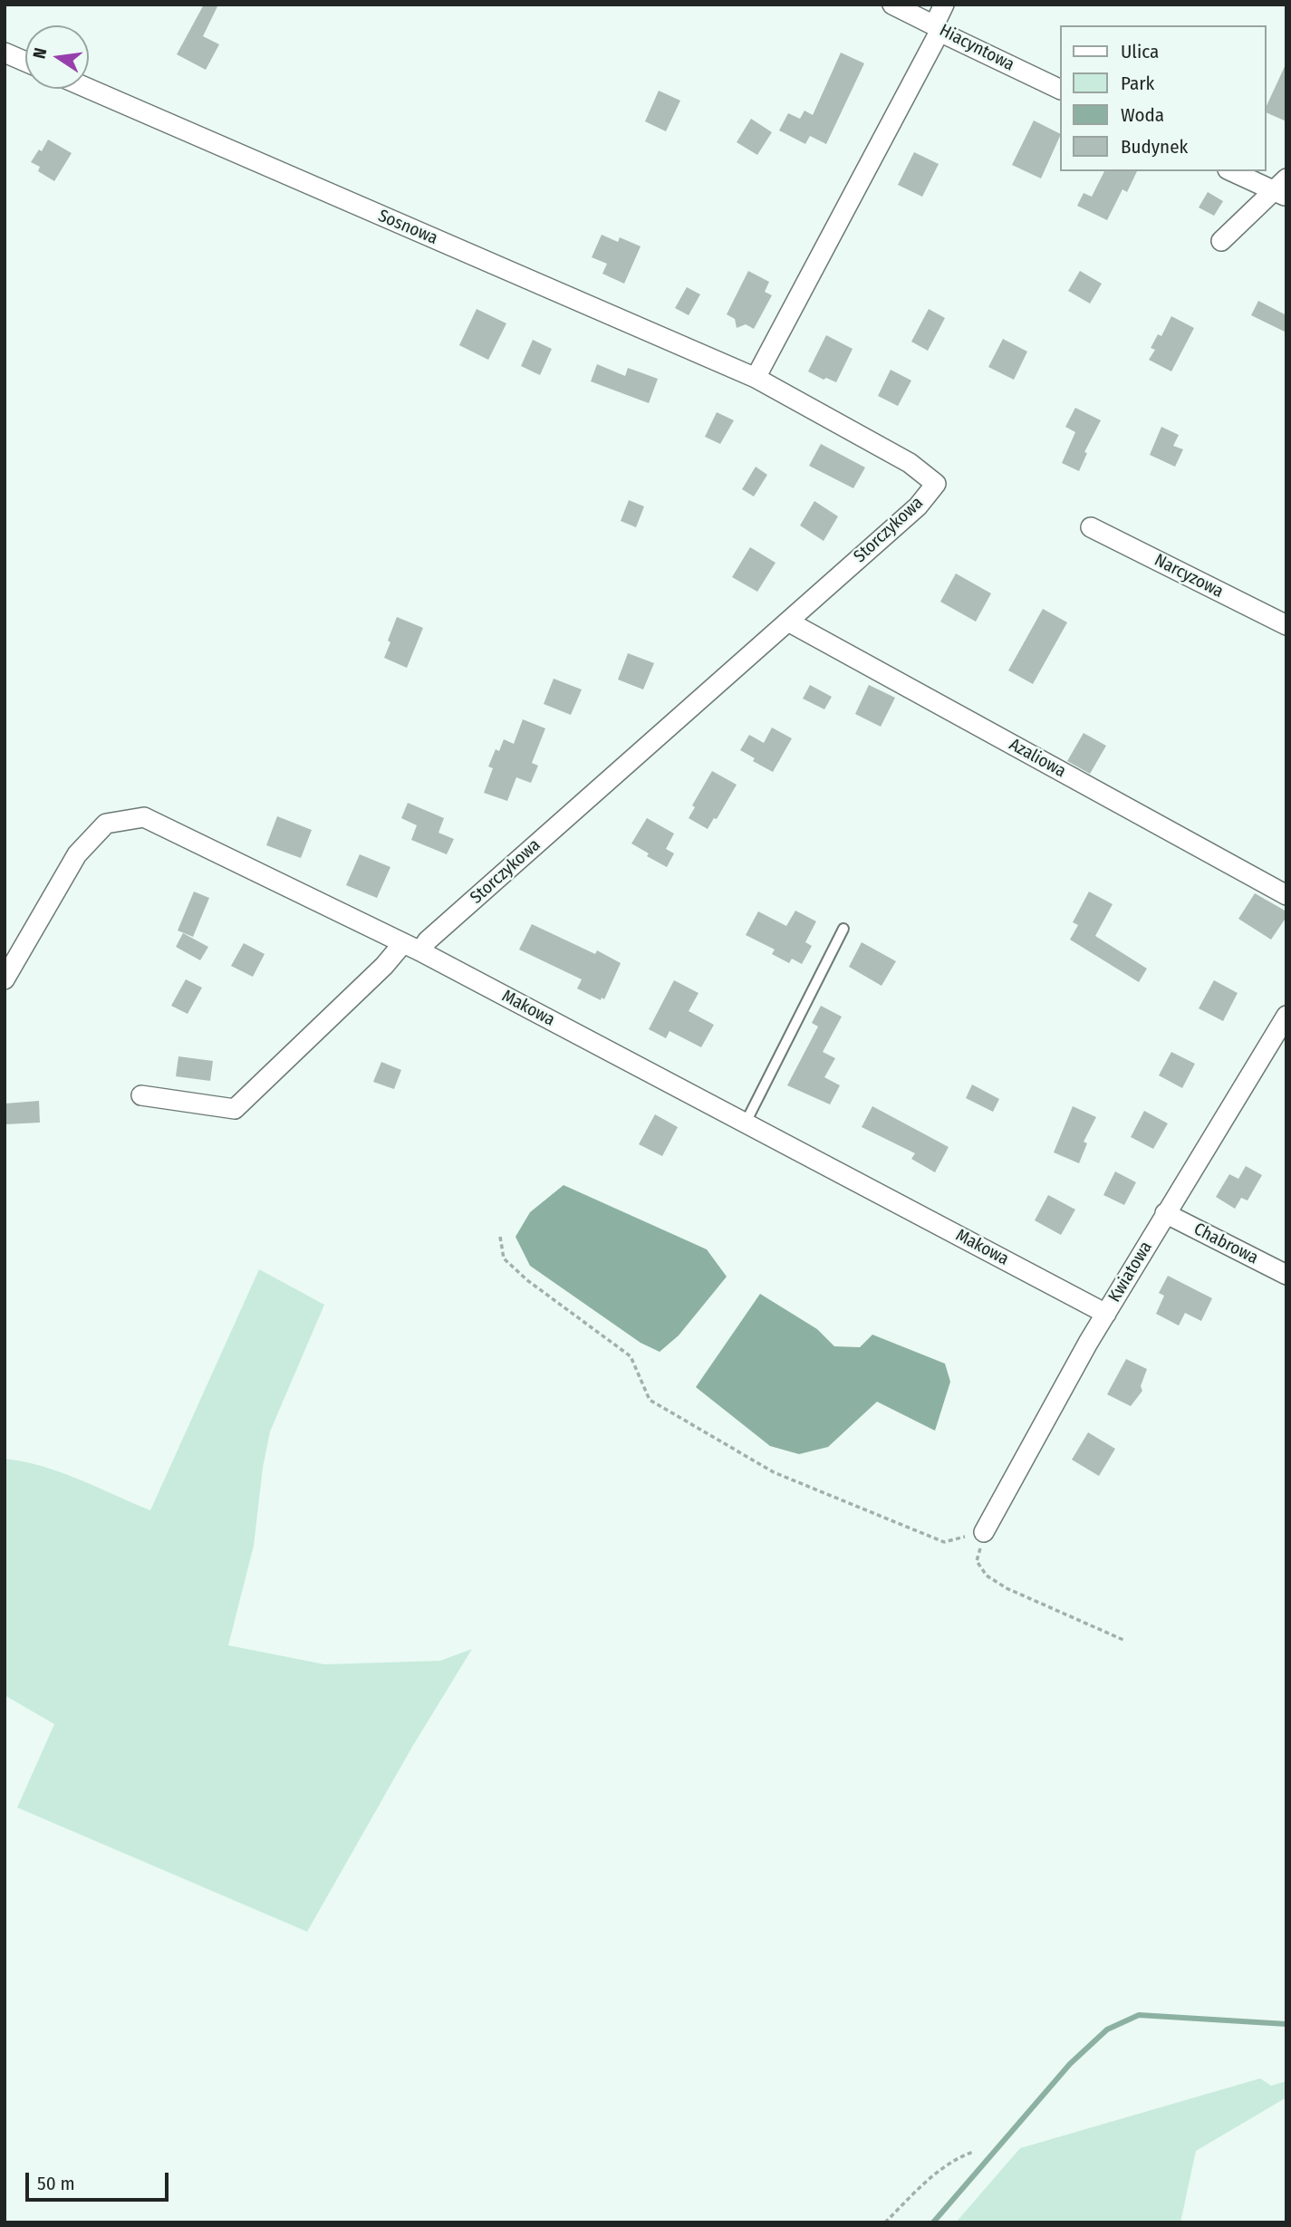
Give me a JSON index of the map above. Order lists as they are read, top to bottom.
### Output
{
  "streets": {
    "street": [
      "Hiacyntowa",
      "Sosnowa",
      "Storczykowa",
      "Narcyzowa",
      "Azaliowa",
      "Makowa",
      "Chabrowa",
      "Kwiatowa"
    ]
  },
  "crossings": [
    ["Sosnowa", "Storczykowa"],
    ["Storczykowa", "Azaliowa"],
    ["Storczykowa", "Makowa"],
    ["Makowa", "Kwiatowa"],
    ["Chabrowa", "Kwiatowa"]
  ],
  "legend": [
    "Ulica",
    "Park",
    "Woda",
    "Budynek"
  ],
  "scale_bar": "50 m",
  "north": "left"
}
